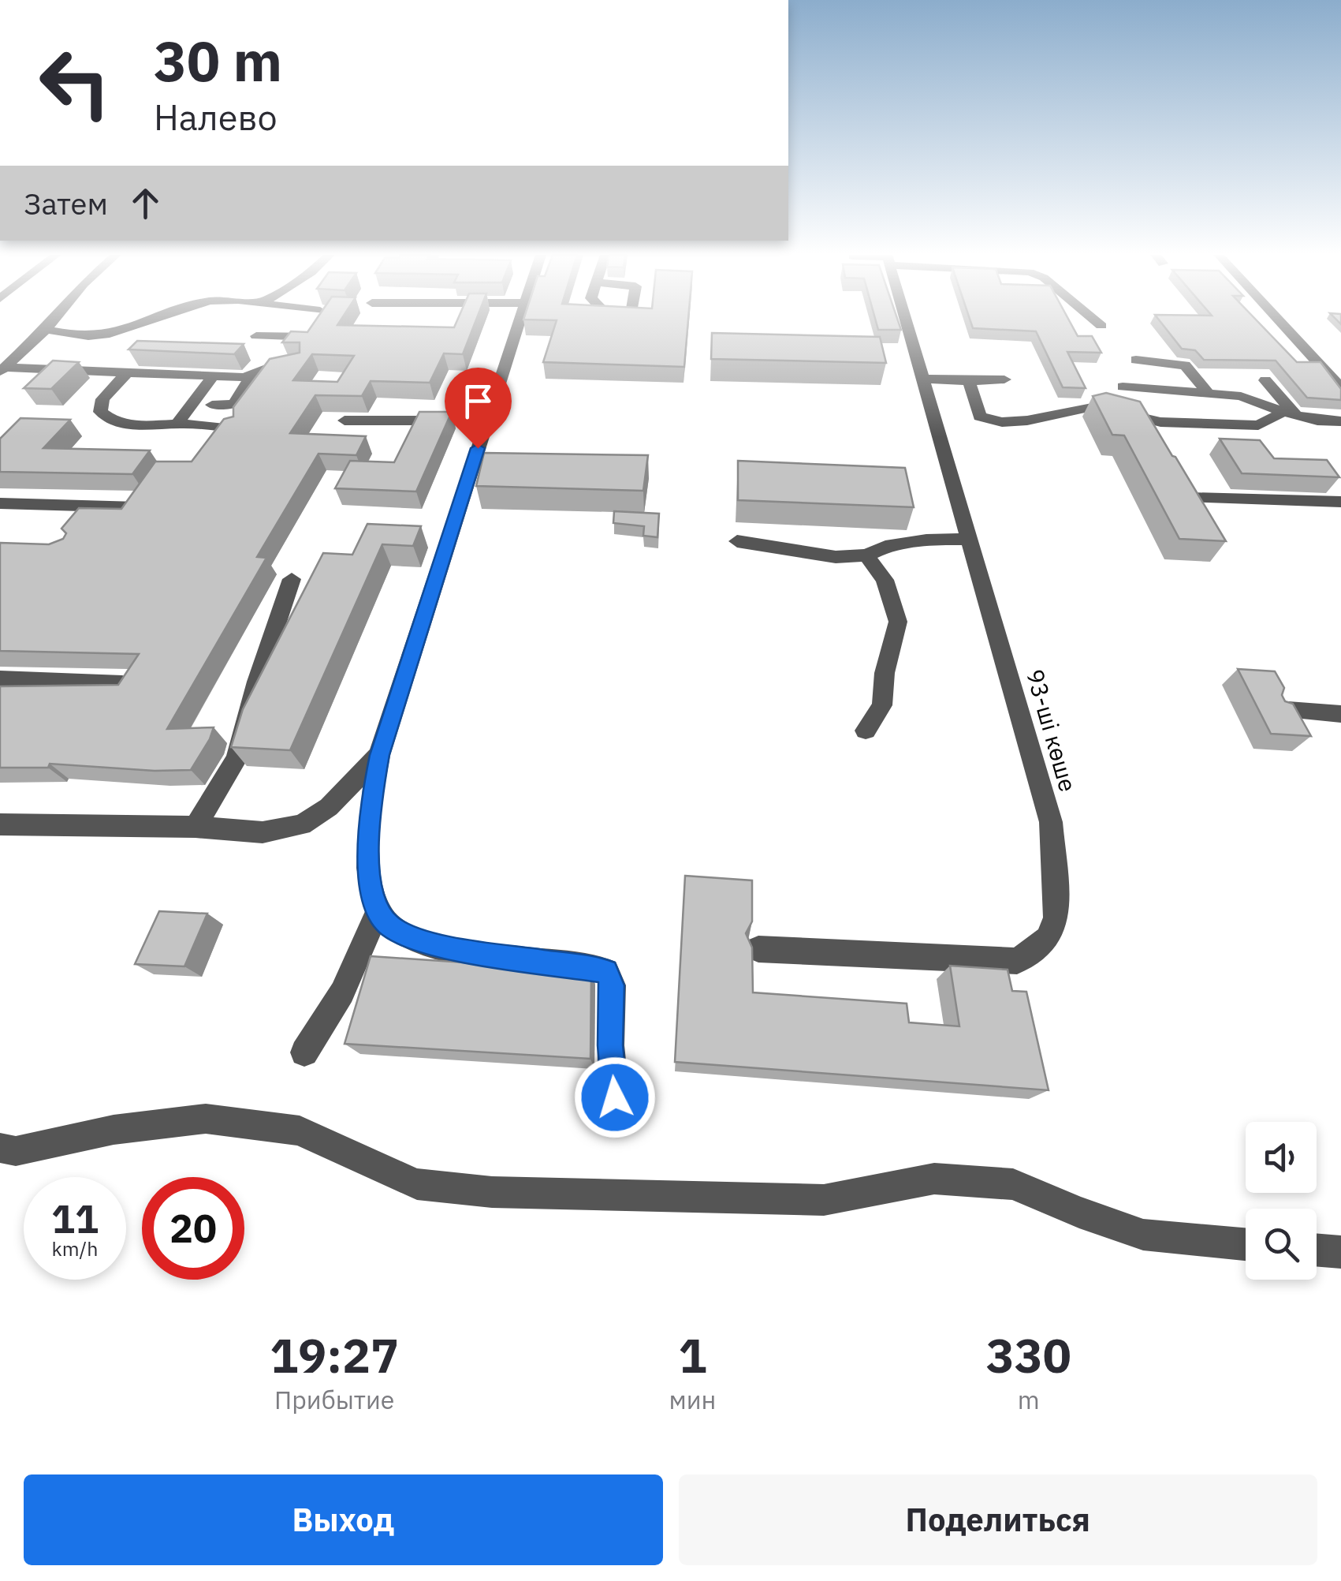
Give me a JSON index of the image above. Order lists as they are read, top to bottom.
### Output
{
  "streets": {
    "lane": ["93-ші көше"]
  },
  "page": {
    "turn": ["30 m", "Налево"],
    "then": "Затем",
    "speed": "11 km/h",
    "limit": "20",
    "eta": [
      "19:27",
      "Прибытие",
      "1",
      "мин",
      "330",
      "m"
    ],
    "buttons": ["Выход", "Поделиться"]
  }
}
